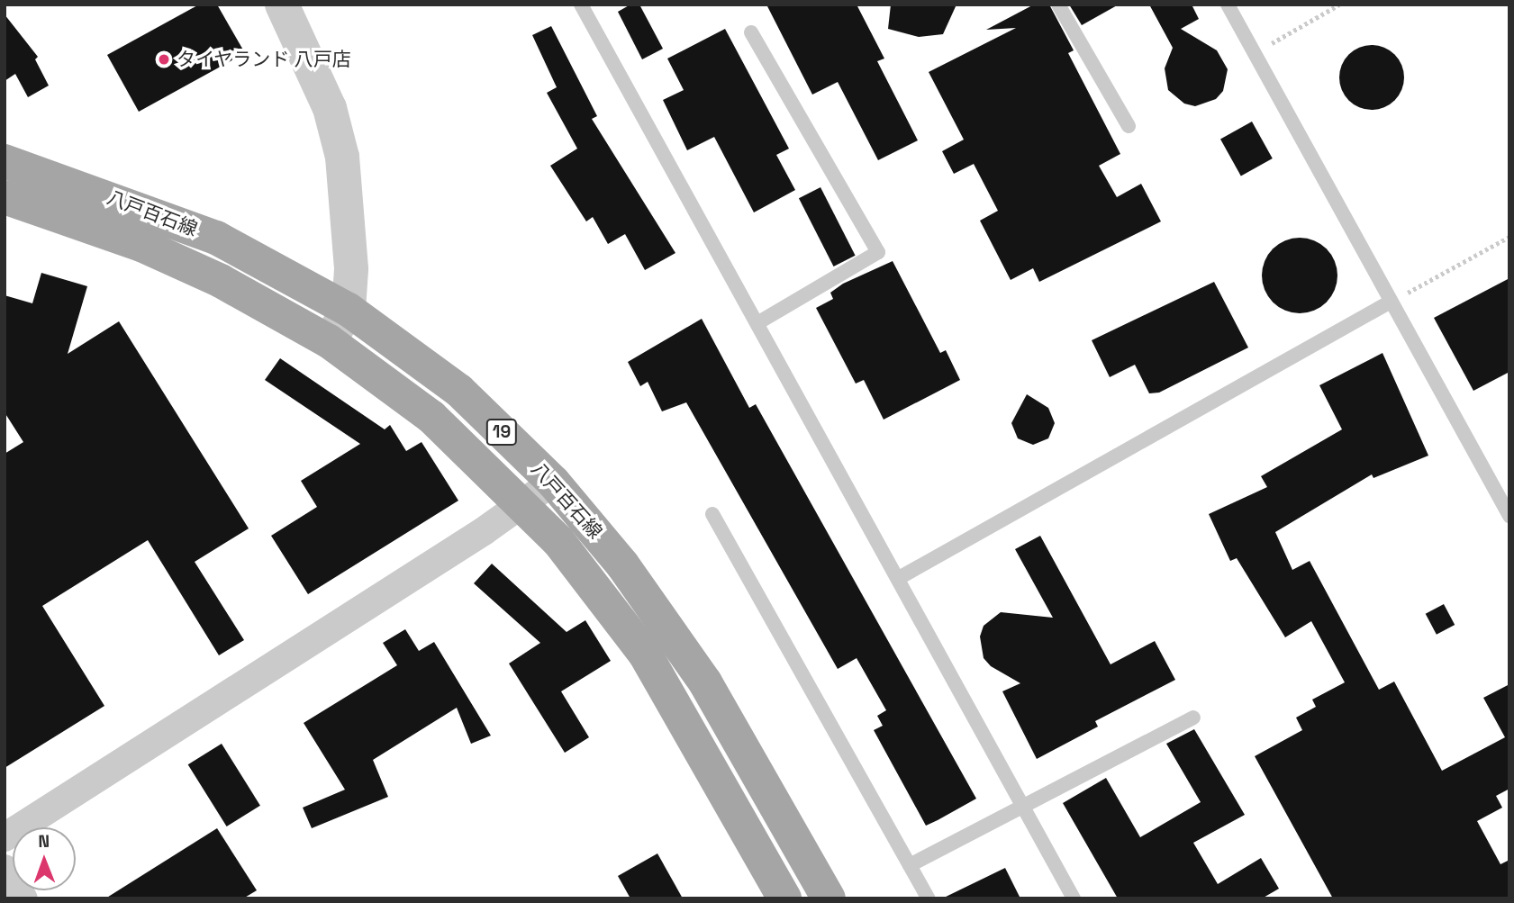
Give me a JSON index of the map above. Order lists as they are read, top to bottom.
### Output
{
  "streets": {
    "main road": ["八戸百石線", "19"]
  },
  "places": ["タイヤランド 八戸店"],
  "north": "top"
}
